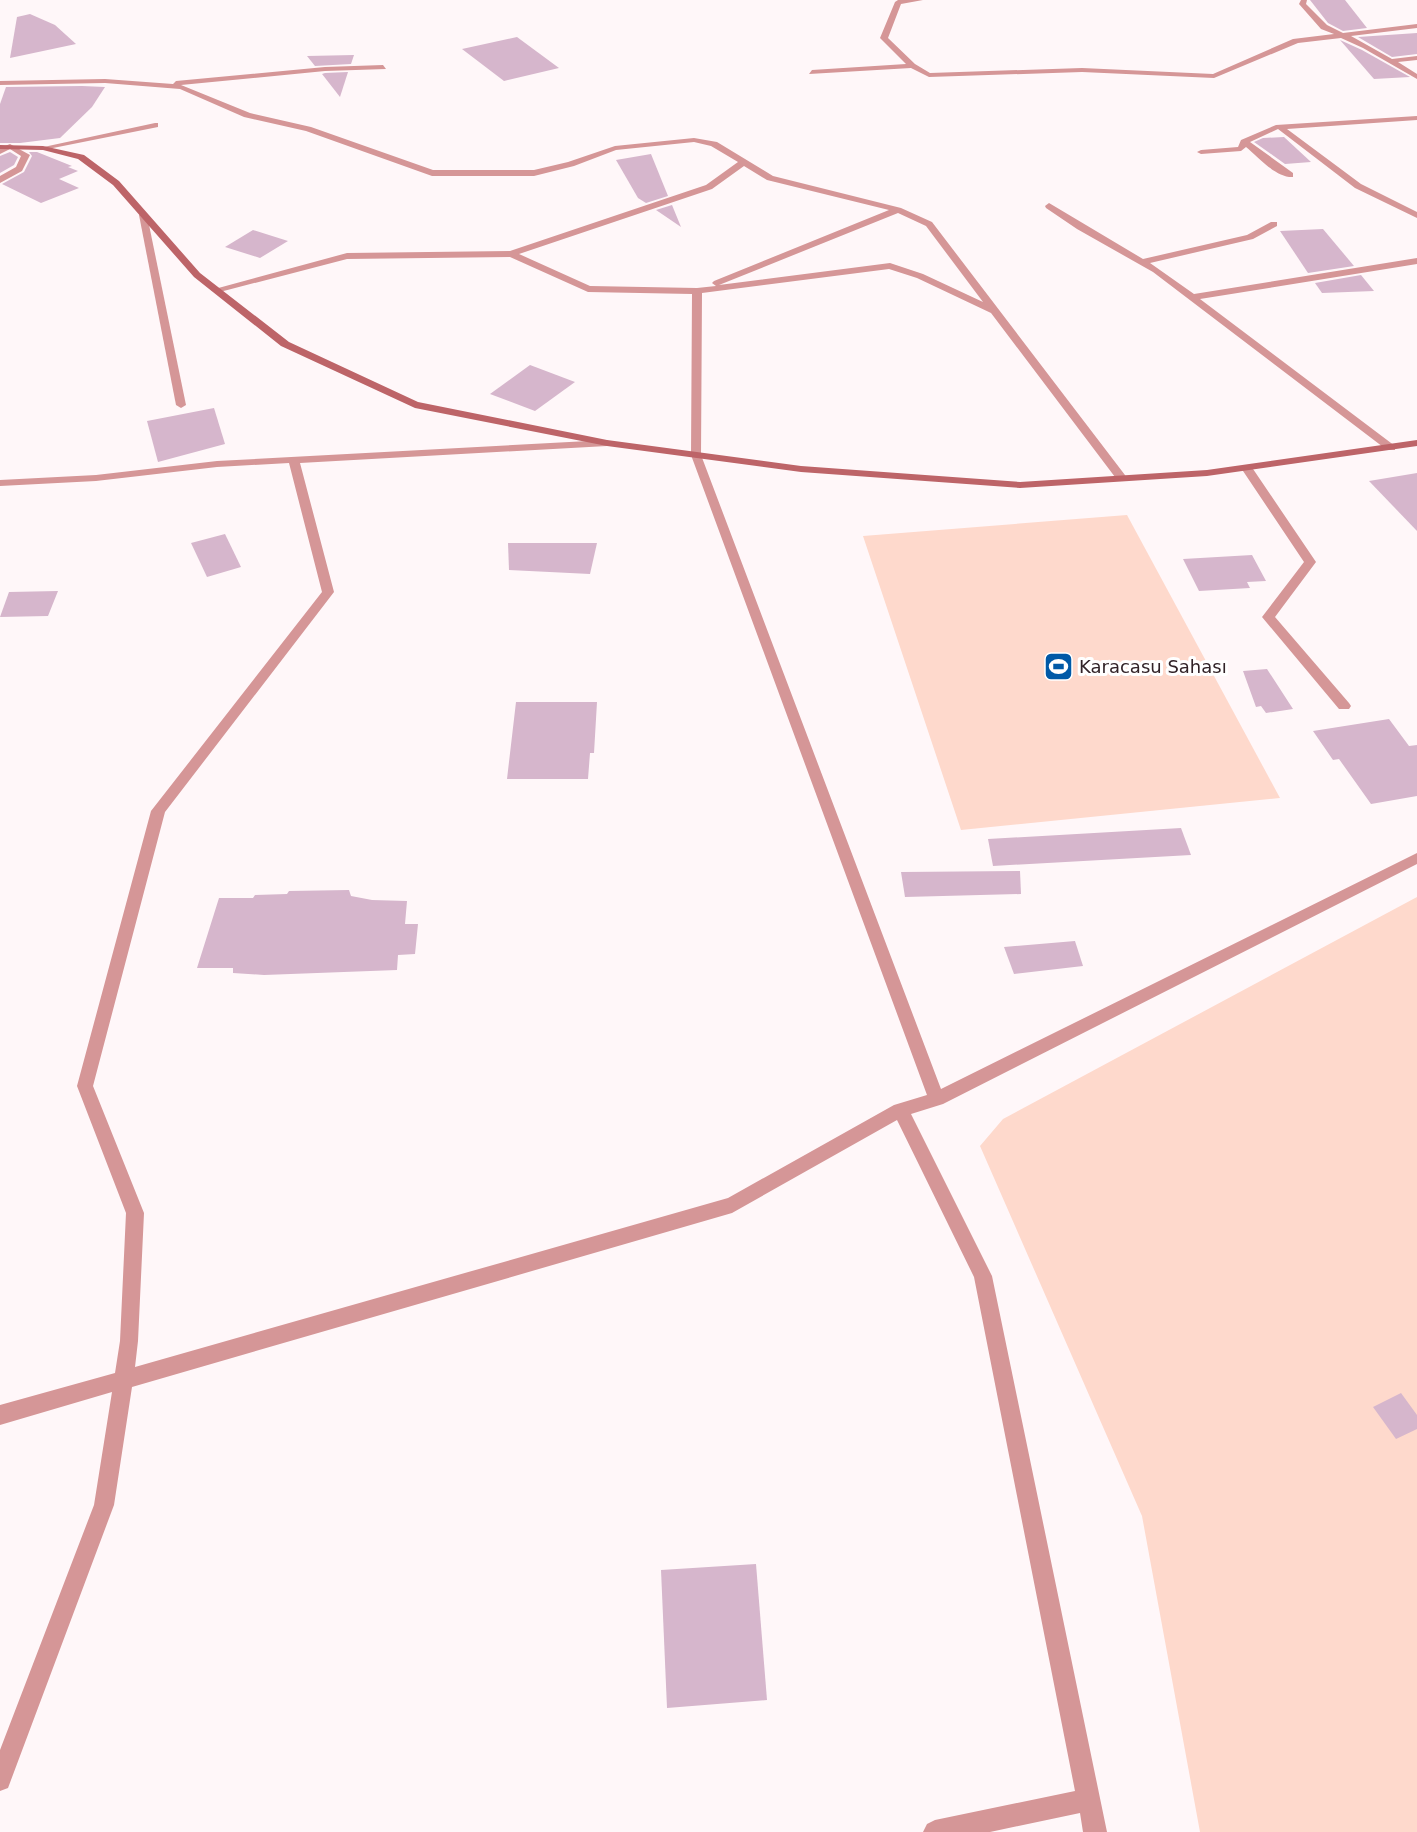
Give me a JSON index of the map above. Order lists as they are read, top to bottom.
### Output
{
  "places": {
    "sports": ["Karacasu Sahası"]
  }
}
